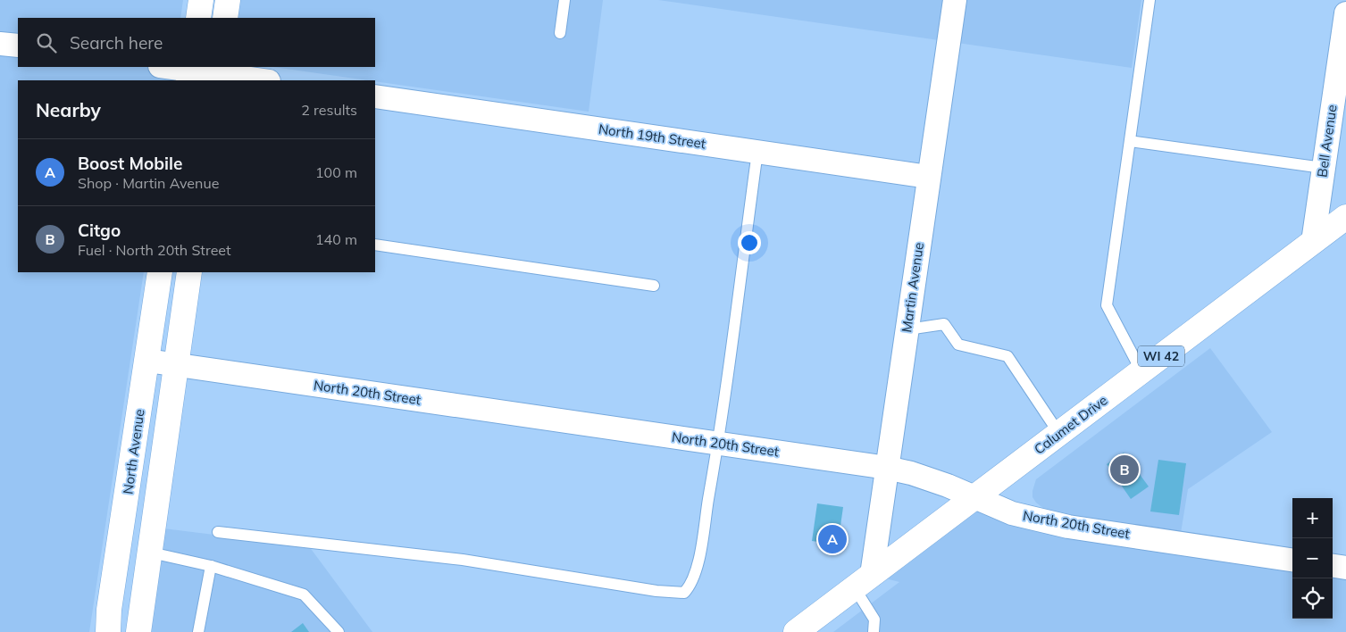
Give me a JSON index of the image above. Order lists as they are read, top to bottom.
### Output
{
  "streets": {
    "main road": ["WI 42", "Calumet Drive", "North Avenue"],
    "street": [
      "North 19th Street",
      "Bell Avenue",
      "Martin Avenue",
      "North 20th Street"
    ]
  },
  "crossings": [
    ["North 19th Street", "Martin Avenue"],
    ["Bell Avenue", "Calumet Drive"],
    ["Martin Avenue", "North 20th Street"],
    ["Martin Avenue", "Calumet Drive"],
    ["North 20th Street", "Calumet Drive"],
    ["North 20th Street", "North Avenue"]
  ],
  "page": {
    "search": "Search here",
    "heading": ["Nearby", "2 results"],
    "list": [
      {
        "mark": "A",
        "name": "Boost Mobile",
        "note": "Shop · Martin Avenue",
        "value": "100 m"
      },
      {
        "mark": "B",
        "name": "Citgo",
        "note": "Fuel · North 20th Street",
        "value": "140 m"
      }
    ],
    "pins": ["B", "A"],
    "map_buttons": ["+", "−"]
  }
}
